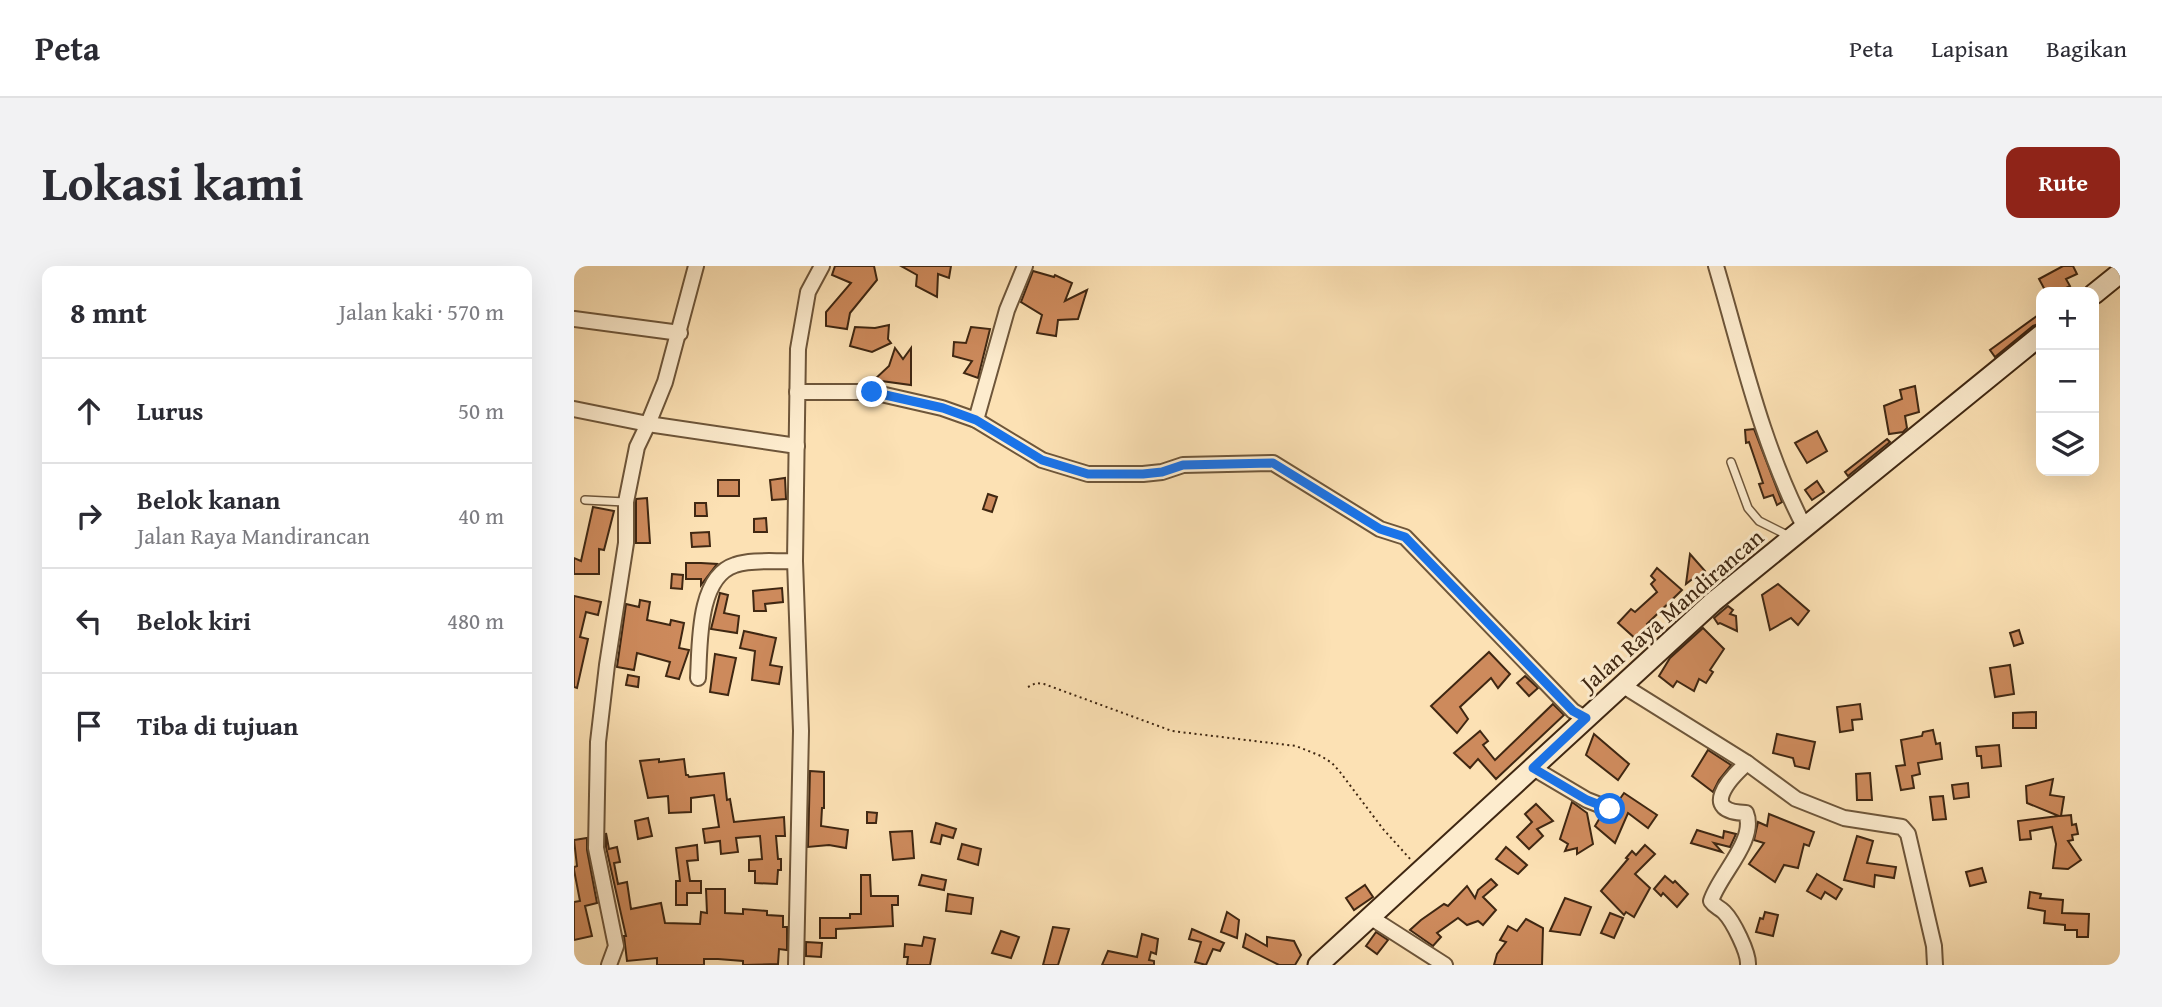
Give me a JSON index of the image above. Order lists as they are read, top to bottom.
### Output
{
  "streets": {
    "street": ["Jalan Raya Mandirancan"]
  },
  "page": {
    "header": "Peta",
    "nav": ["Peta", "Lapisan", "Bagikan"],
    "title": "Lokasi kami",
    "buttons": "Rute",
    "heading": ["8 mnt", "Jalan kaki · 570 m"],
    "map_buttons": ["+", "−"],
    "list": [
      ["Lurus", "50 m"],
      ["Belok kanan", "Jalan Raya Mandirancan", "40 m"],
      ["Belok kiri", "480 m"],
      "Tiba di tujuan"
    ]
  }
}
